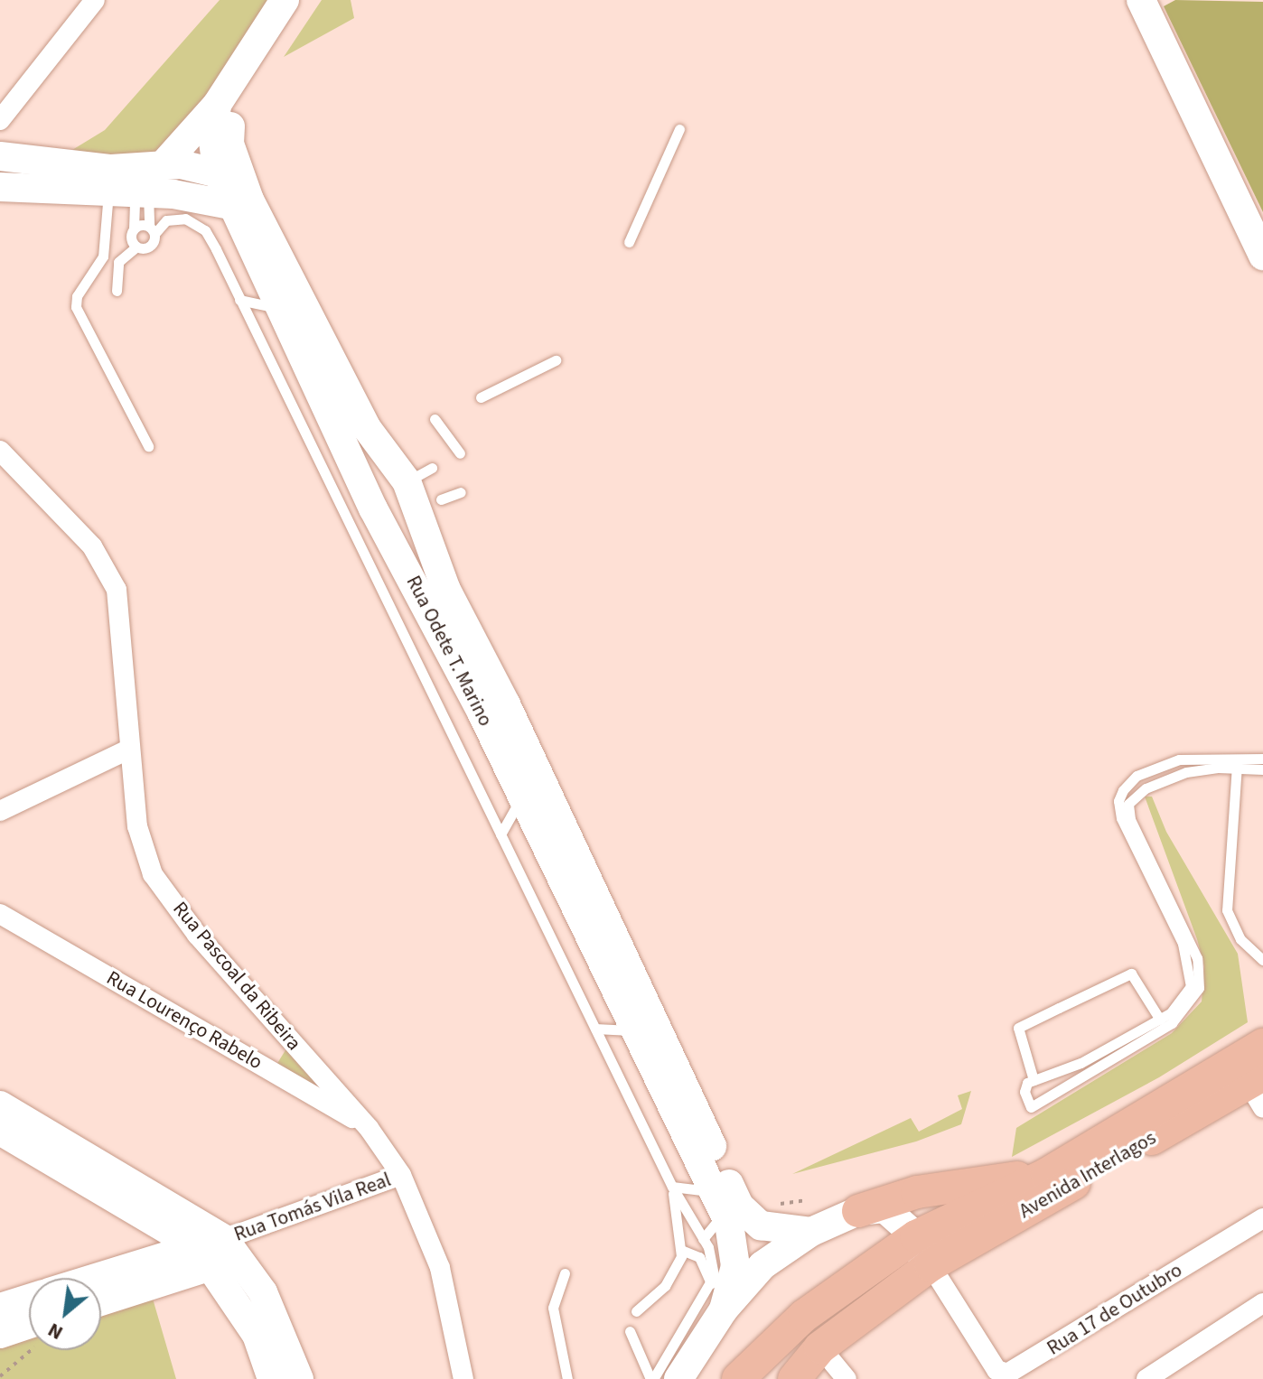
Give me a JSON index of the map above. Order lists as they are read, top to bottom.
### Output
{
  "streets": {
    "main road": ["Avenida Interlagos"],
    "street": [
      "Rua Odete T. Marino",
      "Rua Pascoal da Ribeira",
      "Rua Lourenço Rabelo",
      "Rua Tomás Vila Real",
      "Rua 17 de Outubro"
    ]
  },
  "crossings": [
    ["Rua Pascoal da Ribeira", "Rua Lourenço Rabelo"],
    ["Rua Pascoal da Ribeira", "Rua Tomás Vila Real"],
    ["Avenida Interlagos", "Rua 17 de Outubro"]
  ],
  "north": "bottom left"
}
